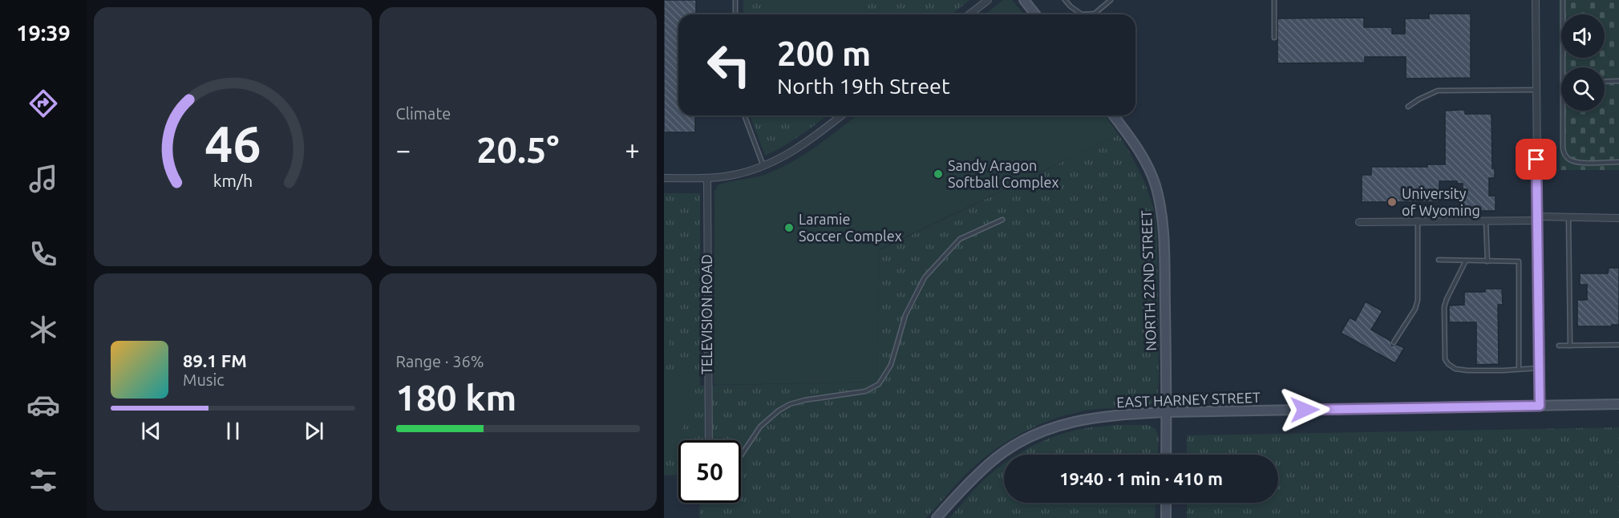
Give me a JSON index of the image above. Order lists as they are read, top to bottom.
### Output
{
  "streets": {
    "main road": ["NORTH 22ND STREET", "EAST HARNEY STREET"],
    "street": ["TELEVISION ROAD"]
  },
  "crossings": [
    ["NORTH 22ND STREET", "EAST HARNEY STREET"]
  ],
  "places": ["Sandy Aragon Softball Complex", "University of Wyoming", "Laramie Soccer Complex"],
  "page": {
    "tabs": "19:39",
    "tile": [
      "Climate",
      ["Range · 36%", "180 km"]
    ],
    "turn": ["200 m", "North 19th Street"],
    "heat": ["−", "20.5°", "+"],
    "song": ["89.1 FM", "Music"],
    "limit": "50",
    "trip": "19:40 · 1 min · 410 m",
    "gauge": ["46", "km/h"]
  }
}
